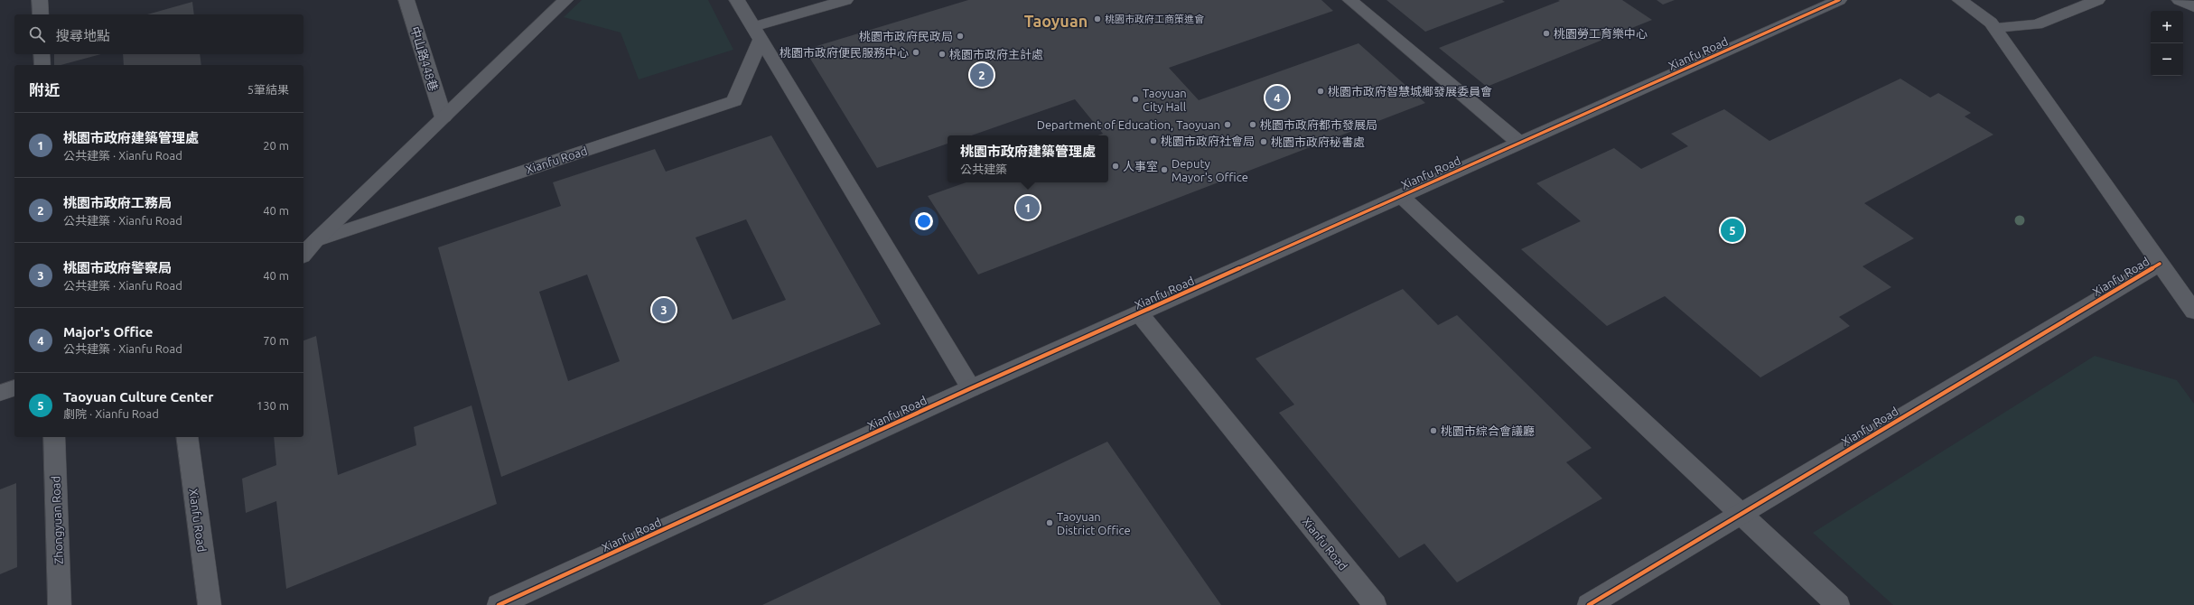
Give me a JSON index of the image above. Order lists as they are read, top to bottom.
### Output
{
  "streets": {
    "street": ["Xianfu Road", "中山路448巷", "Zhongyuan Road"]
  },
  "crossings": [
    ["Xianfu Road", "中山路448巷"]
  ],
  "districts": ["Taoyuan"],
  "places": [
    "桃園市政府工商策進會",
    "桃園勞工育樂中心",
    "桃園市政府民政局",
    "桃園市政府便民服務中心",
    "桃園市政府主計處",
    "桃園市政府智慧城鄉發展委員會",
    "Taoyuan City Hall",
    "Department of Education, Taoyuan",
    "桃園市政府都市發展局",
    "桃園市政府社會局",
    "桃園市政府秘書處",
    "人事室",
    "Deputy Mayor's Office",
    "桃園市綜合會議廳",
    "Taoyuan District Office"
  ],
  "page": {
    "map_buttons": ["+", "−"],
    "search": "搜尋地點",
    "pins": [
      "2",
      "4",
      "1",
      "5",
      "3"
    ],
    "heading": ["附近", "5筆結果"],
    "list": [
      {
        "mark": "1",
        "name": "桃園市政府建築管理處",
        "note": "公共建築 · Xianfu Road",
        "value": "20 m"
      },
      {
        "mark": "2",
        "name": "桃園市政府工務局",
        "note": "公共建築 · Xianfu Road",
        "value": "40 m"
      },
      {
        "mark": "3",
        "name": "桃園市政府警察局",
        "note": "公共建築 · Xianfu Road",
        "value": "40 m"
      },
      {
        "mark": "4",
        "name": "Major's Office",
        "note": "公共建築 · Xianfu Road",
        "value": "70 m"
      },
      {
        "mark": "5",
        "name": "Taoyuan Culture Center",
        "note": "劇院 · Xianfu Road",
        "value": "130 m"
      }
    ],
    "popup": ["桃園市政府建築管理處", "公共建築"]
  }
}
